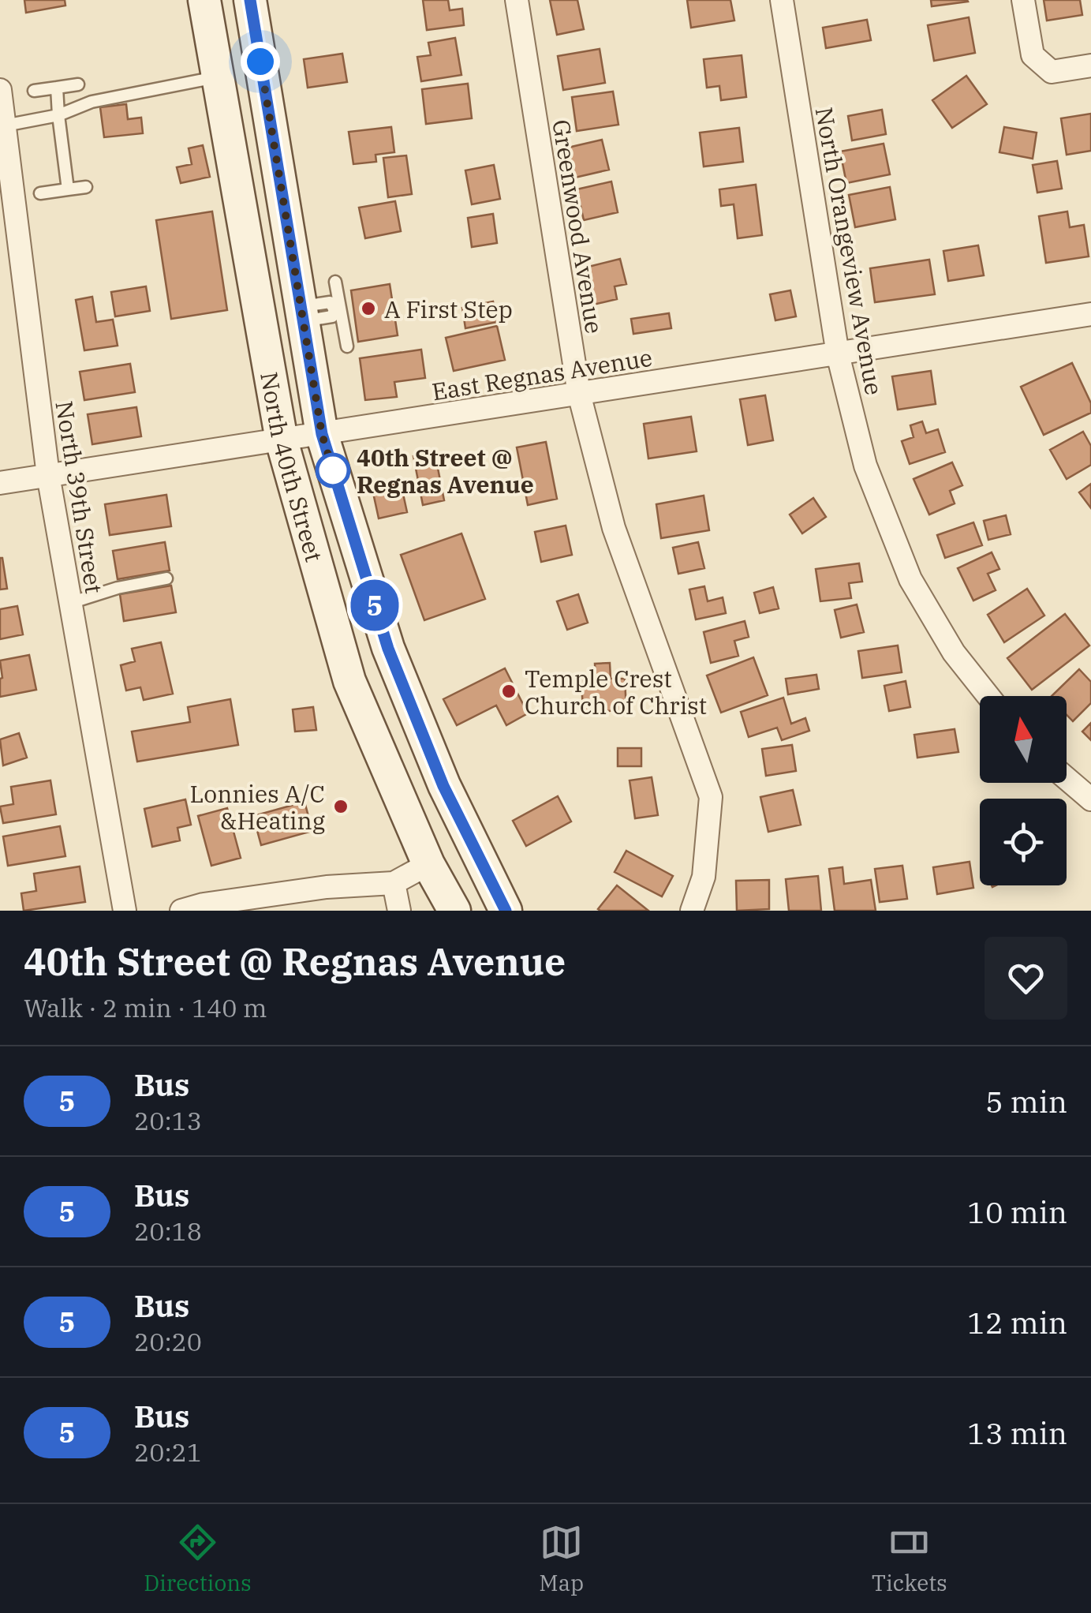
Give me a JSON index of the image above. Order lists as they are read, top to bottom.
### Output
{
  "streets": {
    "main road": ["North 40th Street"],
    "street": [
      "Greenwood Avenue",
      "North Orangeview Avenue",
      "East Regnas Avenue",
      "North 39th Street"
    ]
  },
  "crossings": [
    ["Greenwood Avenue", "East Regnas Avenue"],
    ["North Orangeview Avenue", "East Regnas Avenue"],
    ["East Regnas Avenue", "North 40th Street"],
    ["East Regnas Avenue", "North 39th Street"]
  ],
  "places": [
    "A First Step",
    "40th Street @ Regnas Avenue",
    "Temple Crest Church of Christ",
    "Lonnies A/C &Heating"
  ],
  "lines": ["bus line 5"],
  "north": "top",
  "page": {
    "on_map": "5",
    "heading": ["40th Street @ Regnas Avenue", "Walk · 2 min · 140 m"],
    "list": [
      {
        "mark": "5",
        "name": "Bus",
        "note": "20:13",
        "value": "5 min"
      },
      {
        "mark": "5",
        "name": "Bus",
        "note": "20:18",
        "value": "10 min"
      },
      {
        "mark": "5",
        "name": "Bus",
        "note": "20:20",
        "value": "12 min"
      },
      {
        "mark": "5",
        "name": "Bus",
        "note": "20:21",
        "value": "13 min"
      }
    ],
    "tabs": ["Directions", "Map", "Tickets"]
  }
}
